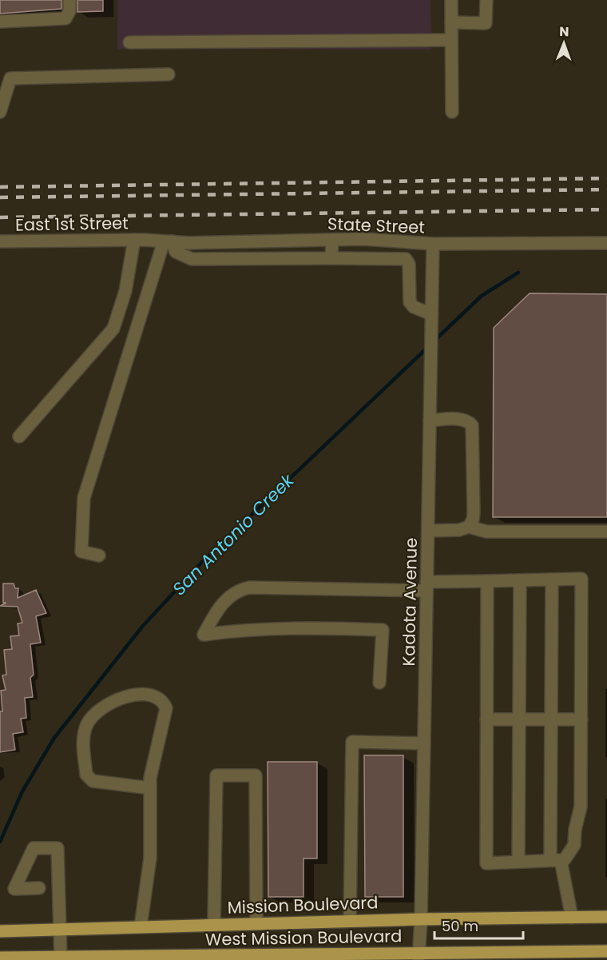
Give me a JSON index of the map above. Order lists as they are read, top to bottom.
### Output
{
  "streets": {
    "main road": ["Mission Boulevard", "West Mission Boulevard"],
    "street": ["East 1st Street", "State Street", "Kadota Avenue"]
  },
  "crossings": [
    ["East 1st Street", "State Street"],
    ["State Street", "Kadota Avenue"],
    ["Kadota Avenue", "Mission Boulevard"],
    ["Kadota Avenue", "West Mission Boulevard"]
  ],
  "water": ["San Antonio Creek"],
  "scale_bar": "50 m",
  "north": "top"
}
